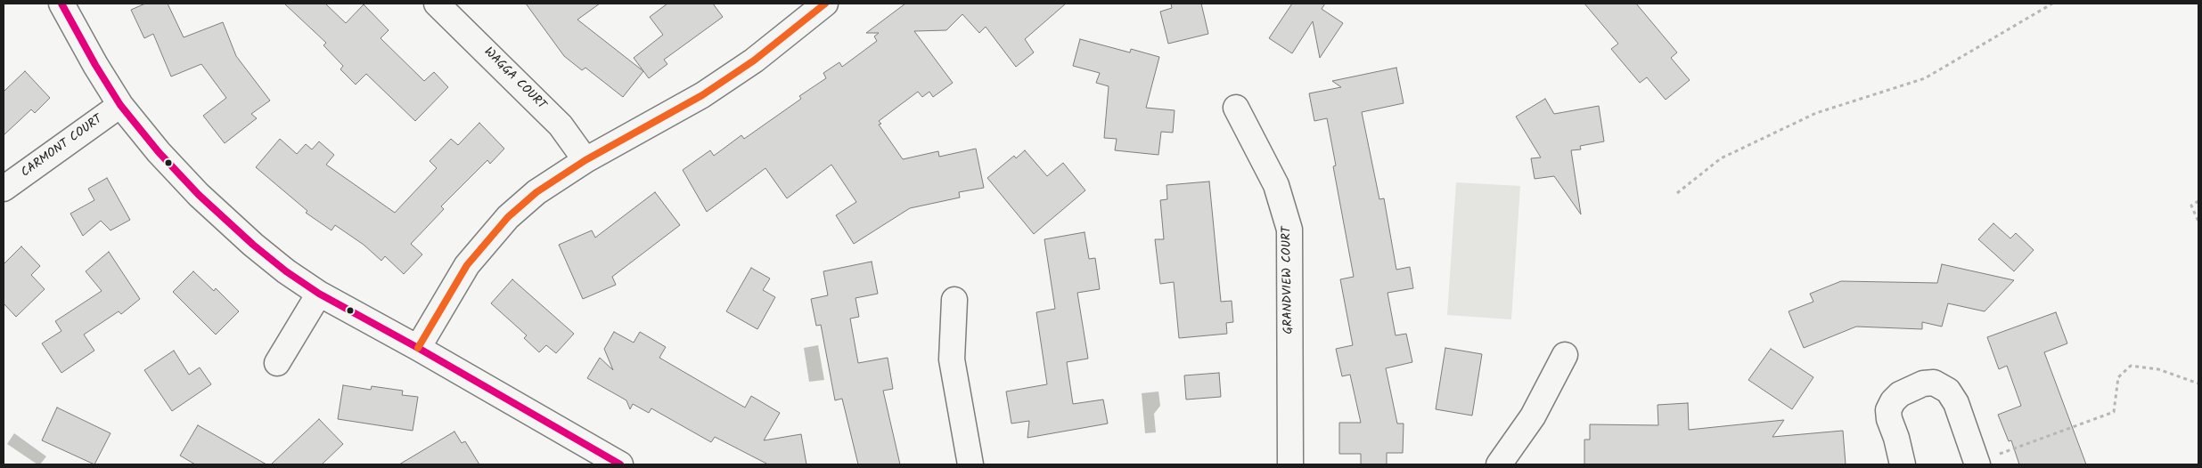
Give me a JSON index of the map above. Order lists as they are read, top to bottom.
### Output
{
  "streets": {
    "street": ["WAGGA COURT", "CARMONT COURT", "GRANDVIEW COURT"]
  }
}
